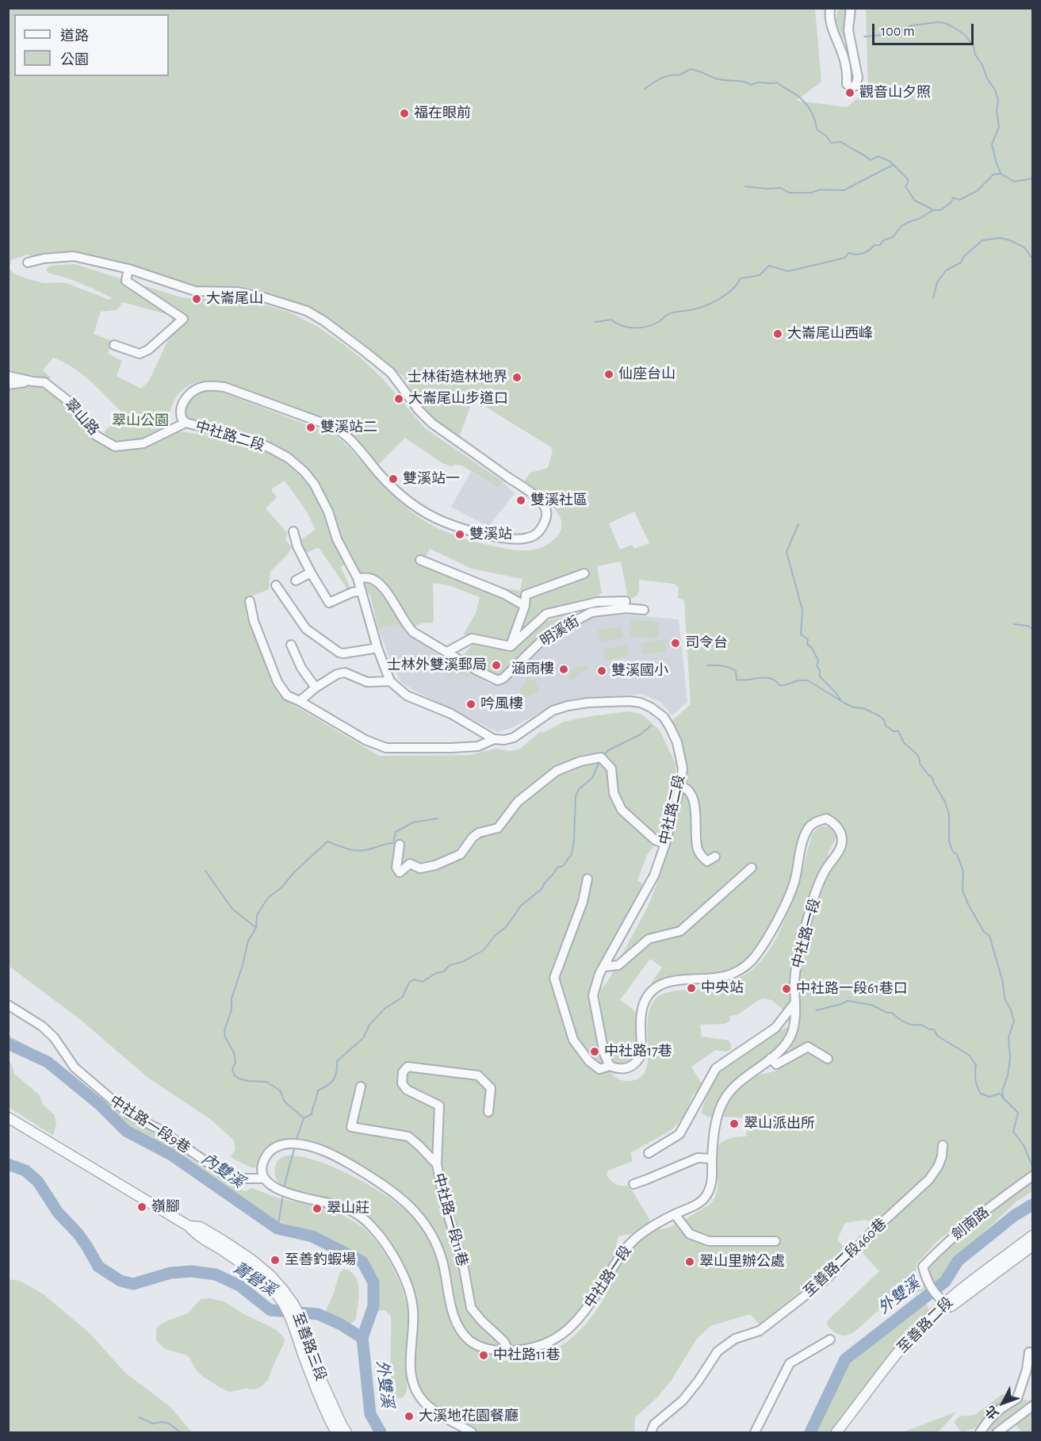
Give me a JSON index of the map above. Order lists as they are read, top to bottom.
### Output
{
  "streets": {
    "street": [
      "翠山路",
      "中社路二段",
      "明溪街",
      "中社路一段",
      "中社路一段9巷",
      "中社路一段11巷",
      "劍南路",
      "至善路二段460巷",
      "至善路二段",
      "至善路三段"
    ]
  },
  "crossings": [
    ["翠山路", "中社路二段"],
    ["中社路二段", "明溪街"],
    ["中社路二段", "中社路一段"],
    ["中社路一段", "中社路一段9巷"],
    ["中社路一段", "中社路一段11巷"],
    ["劍南路", "至善路二段"]
  ],
  "water": ["內雙溪", "菁礐溪", "外雙溪"],
  "parks": ["翠山公園"],
  "places": [
    "觀音山夕照",
    "福在眼前",
    "大崙尾山",
    "大崙尾山西峰",
    "仙座台山",
    "士林街造林地界",
    "大崙尾山步道口",
    "雙溪站二",
    "雙溪站一",
    "雙溪社區",
    "雙溪站",
    "司令台",
    "士林外雙溪郵局",
    "涵雨樓",
    "雙溪國小",
    "吟風樓",
    "中央站",
    "中社路一段61巷口",
    "中社路17巷",
    "翠山派出所",
    "嶺腳",
    "翠山莊",
    "至善釣蝦場",
    "翠山里辦公處",
    "中社路11巷",
    "大溪地花園餐廳"
  ],
  "legend": ["道路", "公園"],
  "scale_bar": "100 m",
  "north": "bottom left"
}
